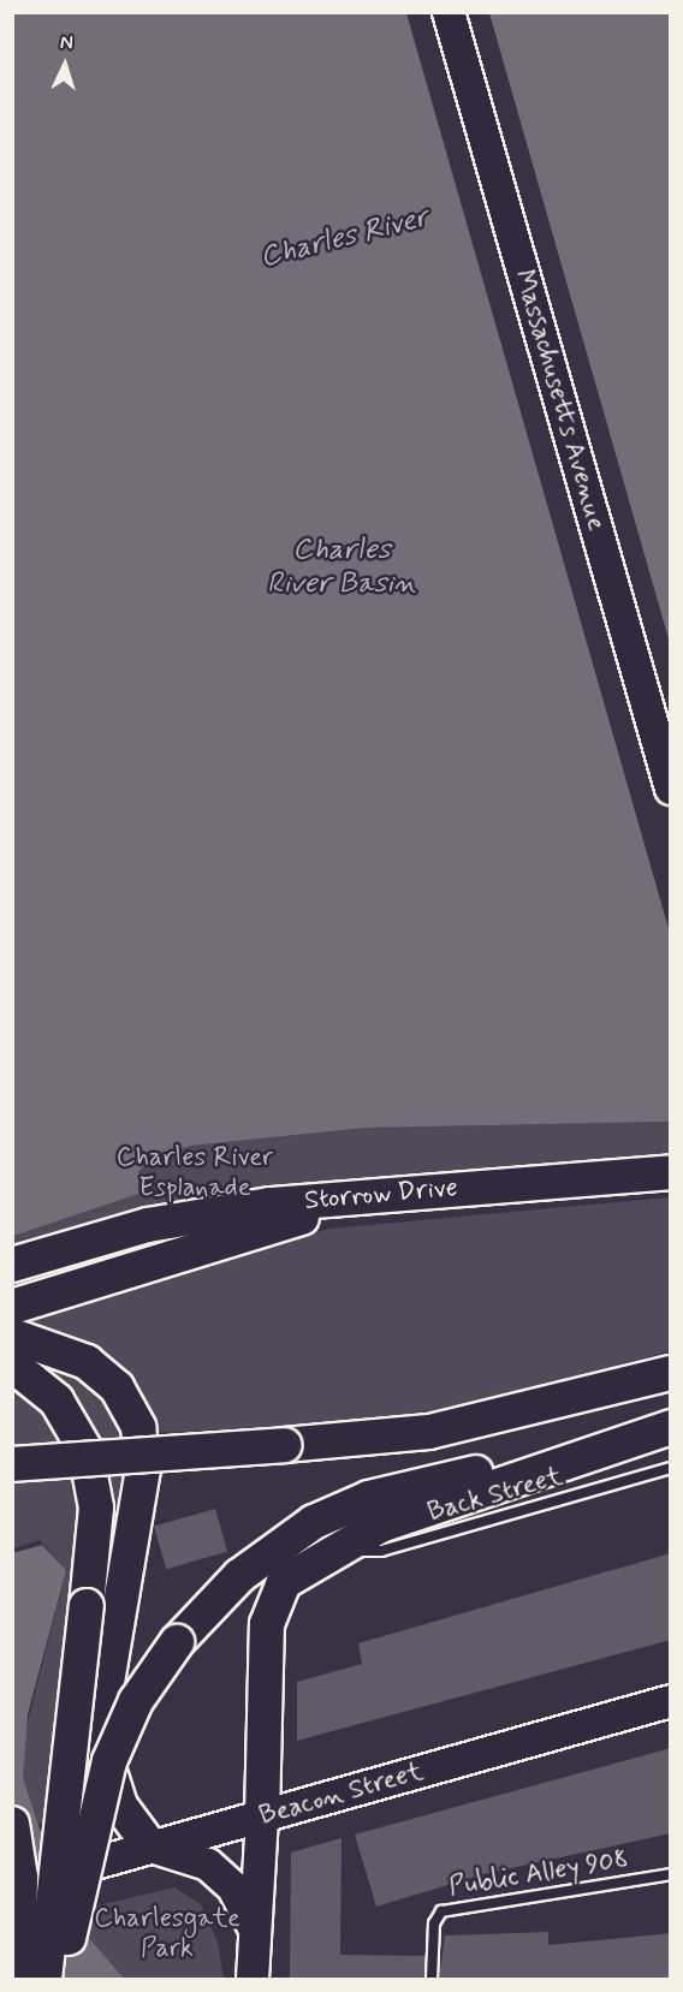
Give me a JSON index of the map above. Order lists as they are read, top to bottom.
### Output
{
  "streets": {
    "highway": ["Storrow Drive"],
    "main road": ["Massachusetts Avenue", "Beacon Street"],
    "lane": ["Back Street", "Public Alley 908"]
  },
  "water": ["Charles River", "Charles River Basin"],
  "parks": ["Charles River Esplanade", "Charlesgate Park"],
  "north": "top"
}
